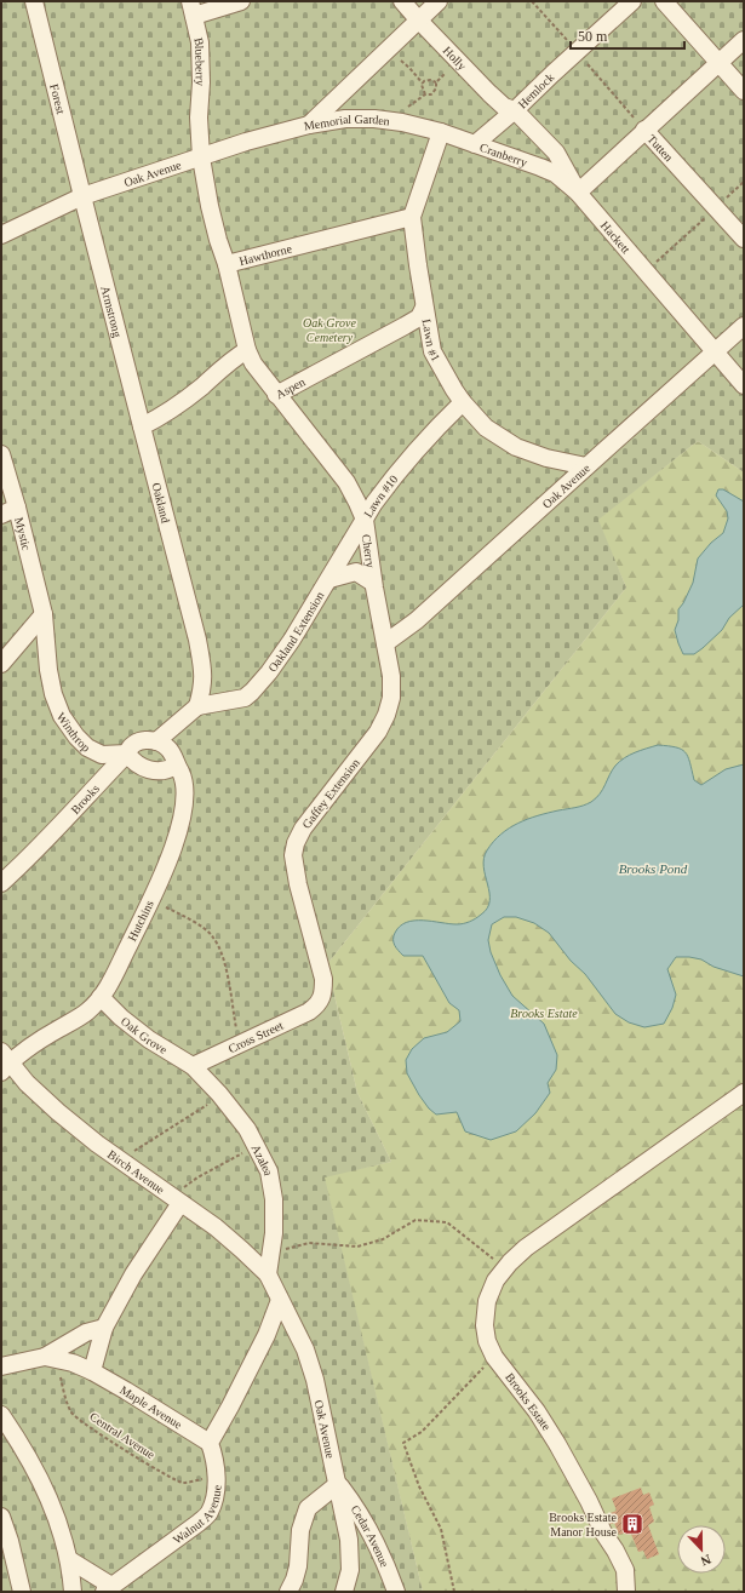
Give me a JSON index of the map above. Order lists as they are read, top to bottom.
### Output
{
  "streets": {
    "lane": [
      "Holly",
      "Blueberry",
      "Hemlock",
      "Forest",
      "Memorial Garden",
      "Tutten",
      "Cranberry",
      "Oak Avenue",
      "Hackett",
      "Hawthorne",
      "Armstrong",
      "Lawn #1",
      "Aspen",
      "Lawn #10",
      "Oakland",
      "Mystic",
      "Cherry",
      "Oakland Extension",
      "Winthrop",
      "Gaffey Extension",
      "Brooks",
      "Hutchins",
      "Oak Grove",
      "Cross Street",
      "Azalea",
      "Birch Avenue",
      "Brooks Estate",
      "Maple Avenue",
      "Walnut Avenue",
      "Cedar Avenue"
    ],
    "path": ["Central Avenue"]
  },
  "crossings": [
    ["Holly", "Hemlock"],
    ["Holly", "Memorial Garden"],
    ["Holly", "Cranberry"],
    ["Blueberry", "Oak Avenue"],
    ["Blueberry", "Hawthorne"],
    ["Hemlock", "Cranberry"],
    ["Hemlock", "Hackett"],
    ["Forest", "Oak Avenue"],
    ["Forest", "Armstrong"],
    ["Memorial Garden", "Cranberry"],
    ["Memorial Garden", "Oak Avenue"],
    ["Memorial Garden", "Lawn #1"],
    ["Cranberry", "Hackett"],
    ["Oak Avenue", "Hackett"],
    ["Oak Avenue", "Hawthorne"],
    ["Oak Avenue", "Armstrong"],
    ["Oak Avenue", "Lawn #1"],
    ["Oak Avenue", "Cherry"],
    ["Oak Avenue", "Gaffey Extension"],
    ["Oak Avenue", "Azalea"],
    ["Oak Avenue", "Birch Avenue"],
    ["Oak Avenue", "Cedar Avenue"],
    ["Hawthorne", "Lawn #1"],
    ["Hawthorne", "Aspen"],
    ["Armstrong", "Oakland"],
    ["Lawn #1", "Aspen"],
    ["Lawn #1", "Lawn #10"],
    ["Aspen", "Lawn #10"],
    ["Lawn #10", "Cherry"],
    ["Lawn #10", "Oakland Extension"],
    ["Oakland", "Oakland Extension"],
    ["Mystic", "Winthrop"],
    ["Cherry", "Oakland Extension"],
    ["Cherry", "Gaffey Extension"],
    ["Winthrop", "Brooks"],
    ["Gaffey Extension", "Cross Street"],
    ["Hutchins", "Oak Grove"],
    ["Hutchins", "Birch Avenue"],
    ["Oak Grove", "Cross Street"],
    ["Oak Grove", "Azalea"],
    ["Cross Street", "Azalea"],
    ["Azalea", "Birch Avenue"],
    ["Maple Avenue", "Central Avenue"],
    ["Maple Avenue", "Walnut Avenue"],
    ["Central Avenue", "Walnut Avenue"]
  ],
  "water": ["Brooks Pond"],
  "parks": ["Oak Grove Cemetery", "Brooks Estate"],
  "places": {
    "building": ["Brooks Estate Manor House"]
  },
  "scale_bar": "50 m",
  "north": "bottom"
}
